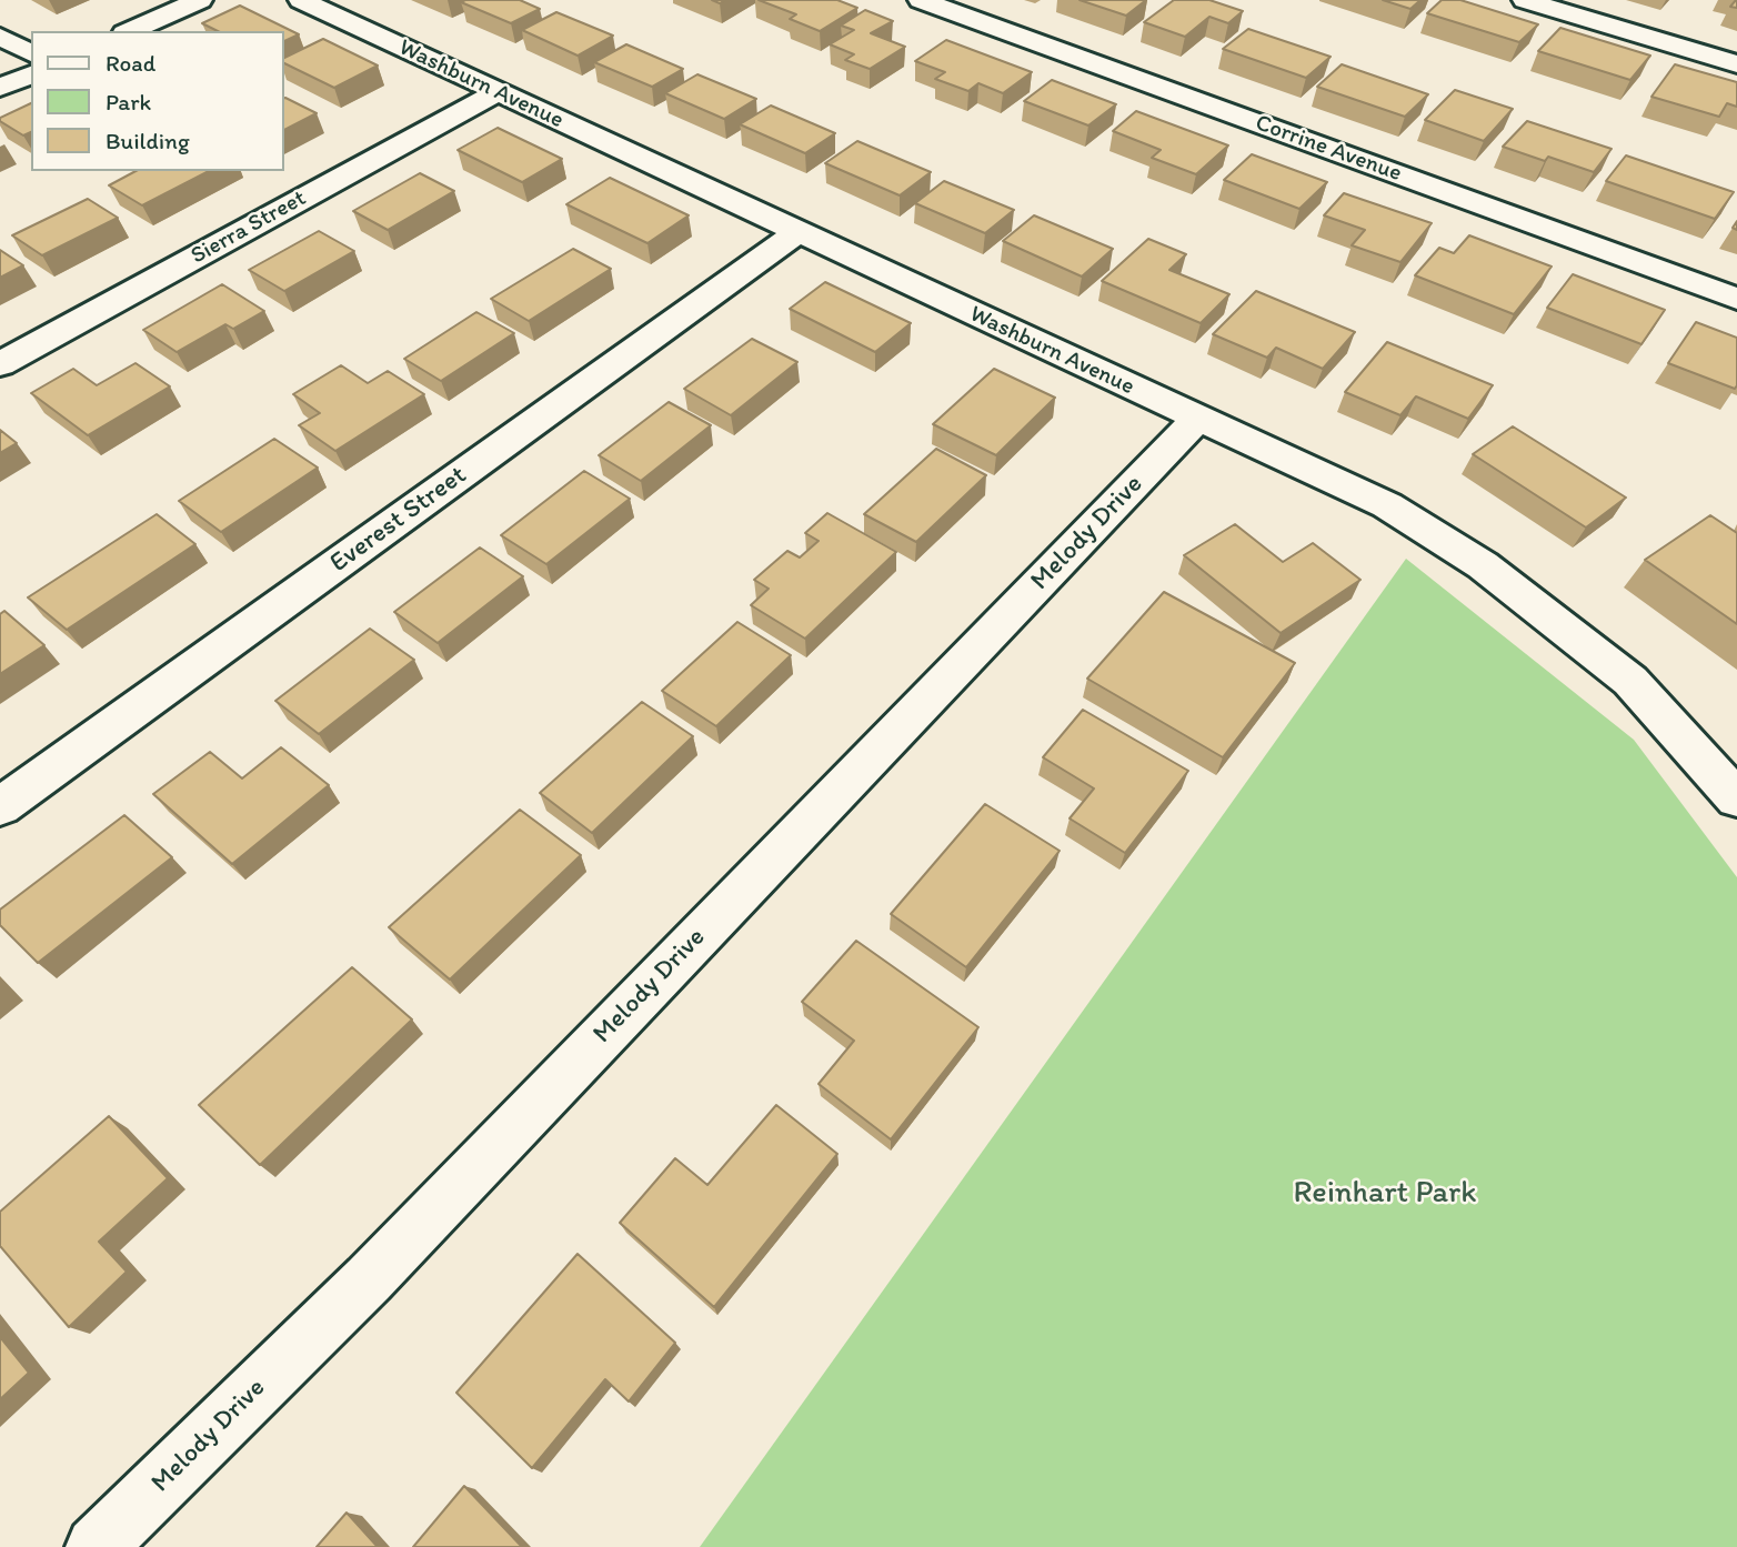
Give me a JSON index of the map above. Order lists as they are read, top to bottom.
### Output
{
  "streets": {
    "street": [
      "Washburn Avenue",
      "Corrine Avenue",
      "Sierra Street",
      "Everest Street",
      "Melody Drive"
    ]
  },
  "crossings": [
    ["Washburn Avenue", "Sierra Street"],
    ["Washburn Avenue", "Everest Street"],
    ["Washburn Avenue", "Melody Drive"]
  ],
  "parks": ["Reinhart Park"],
  "legend": ["Road", "Park", "Building"]
}
